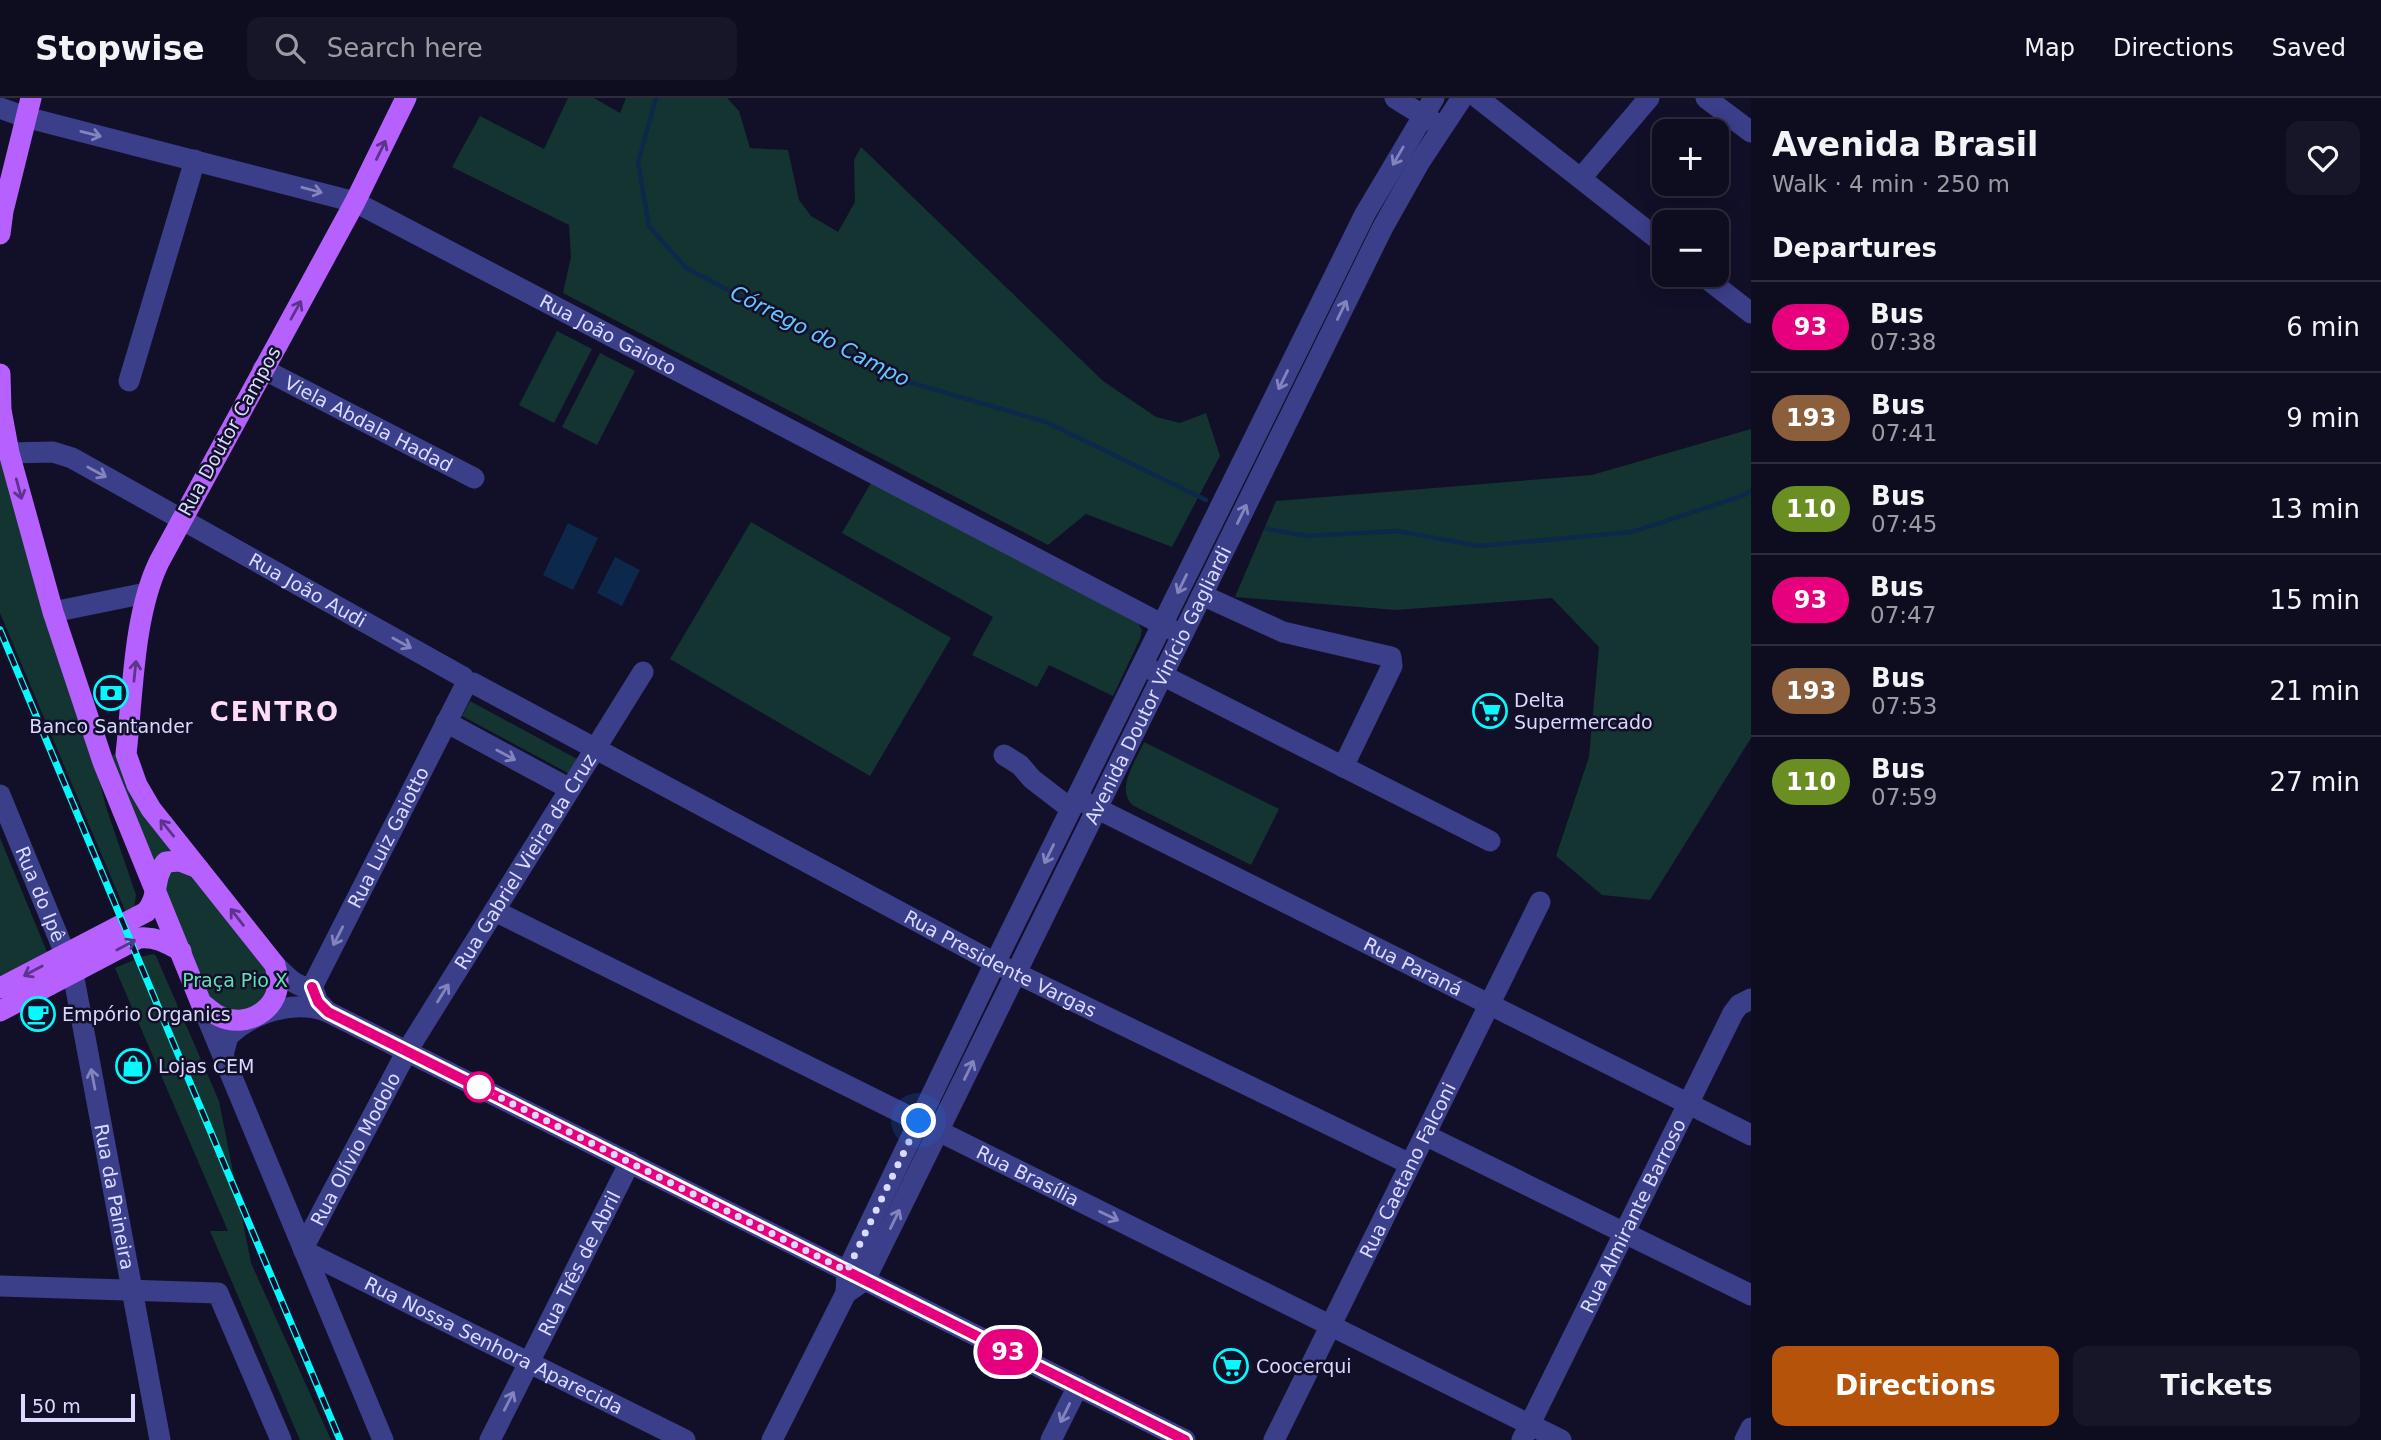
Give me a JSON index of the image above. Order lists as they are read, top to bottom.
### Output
{
  "streets": {
    "main road": ["Rua Doutor Campos"],
    "street": [
      "Rua João Gaioto",
      "Viela Abdala Hadad",
      "Rua João Audi",
      "Avenida Doutor Vinício Gagliardi",
      "Rua Luiz Gaiotto",
      "Rua Gabriel Vieira da Cruz",
      "Rua do Ipê",
      "Rua Presidente Vargas",
      "Rua Paraná",
      "Rua Olívio Modolo",
      "Rua Caetano Falconi",
      "Rua Brasília",
      "Rua da Paineira",
      "Rua Almirante Barroso",
      "Rua Três de Abril",
      "Rua Nossa Senhora Aparecida"
    ]
  },
  "crossings": [
    ["Rua João Gaioto", "Rua Doutor Campos"],
    ["Rua João Gaioto", "Avenida Doutor Vinício Gagliardi"],
    ["Viela Abdala Hadad", "Rua Doutor Campos"],
    ["Rua Doutor Campos", "Rua João Audi"],
    ["Rua João Audi", "Rua Luiz Gaiotto"],
    ["Rua João Audi", "Rua Gabriel Vieira da Cruz"],
    ["Rua João Audi", "Rua Presidente Vargas"],
    ["Avenida Doutor Vinício Gagliardi", "Rua Presidente Vargas"],
    ["Avenida Doutor Vinício Gagliardi", "Rua Paraná"],
    ["Avenida Doutor Vinício Gagliardi", "Rua Brasília"],
    ["Rua Gabriel Vieira da Cruz", "Rua Presidente Vargas"],
    ["Rua Gabriel Vieira da Cruz", "Rua Olívio Modolo"],
    ["Rua Gabriel Vieira da Cruz", "Rua Brasília"],
    ["Rua do Ipê", "Rua da Paineira"],
    ["Rua Presidente Vargas", "Rua Caetano Falconi"],
    ["Rua Paraná", "Rua Caetano Falconi"],
    ["Rua Paraná", "Rua Almirante Barroso"],
    ["Rua Olívio Modolo", "Rua Nossa Senhora Aparecida"],
    ["Rua Caetano Falconi", "Rua Brasília"],
    ["Rua Brasília", "Rua Almirante Barroso"],
    ["Rua Três de Abril", "Rua Nossa Senhora Aparecida"]
  ],
  "one_way": ["Rua João Audi", "Rua Luiz Gaiotto", "Rua Gabriel Vieira da Cruz"],
  "districts": ["CENTRO"],
  "water": ["Córrego do Campo"],
  "parks": ["Praça Pio X"],
  "places": {
    "bank": ["Banco Santander"],
    "supermarket": ["Delta Supermercado", "Coocerqui"],
    "cafe": ["Empório Organics"],
    "shop": ["Lojas CEM"]
  },
  "lines": ["bus line 93"],
  "scale_bar": "50 m",
  "page": {
    "header": "Stopwise",
    "search": "Search here",
    "nav": ["Map", "Directions", "Saved"],
    "on_map": "93",
    "heading": [
      ["Avenida Brasil", "Walk · 4 min · 250 m"],
      "Departures"
    ],
    "map_buttons": ["+", "−"],
    "list": [
      {
        "mark": "93",
        "name": "Bus",
        "note": "07:38",
        "value": "6 min"
      },
      {
        "mark": "193",
        "name": "Bus",
        "note": "07:41",
        "value": "9 min"
      },
      {
        "mark": "110",
        "name": "Bus",
        "note": "07:45",
        "value": "13 min"
      },
      {
        "mark": "93",
        "name": "Bus",
        "note": "07:47",
        "value": "15 min"
      },
      {
        "mark": "193",
        "name": "Bus",
        "note": "07:53",
        "value": "21 min"
      },
      {
        "mark": "110",
        "name": "Bus",
        "note": "07:59",
        "value": "27 min"
      }
    ],
    "buttons": ["Directions", "Tickets"],
    "scale": "50 m"
  }
}
